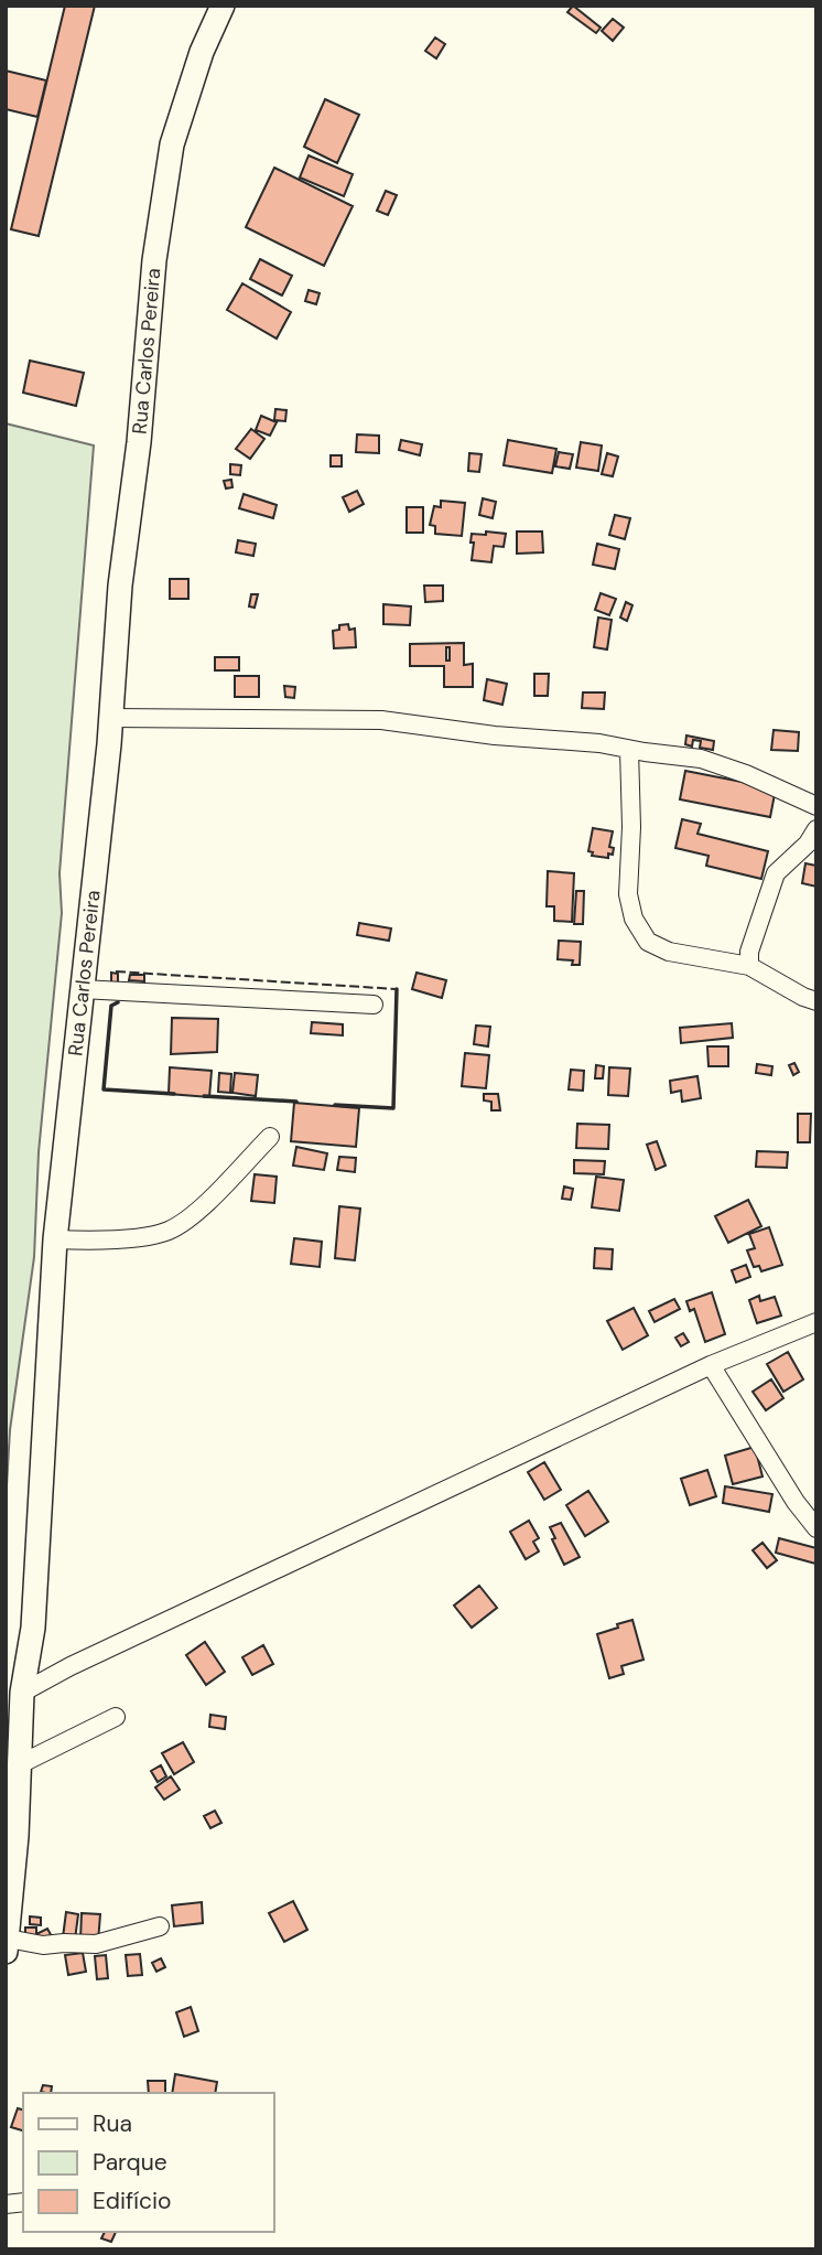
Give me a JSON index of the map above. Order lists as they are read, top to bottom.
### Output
{
  "streets": {
    "main road": ["Rua Carlos Pereira"]
  },
  "legend": ["Rua", "Parque", "Edifício"]
}
